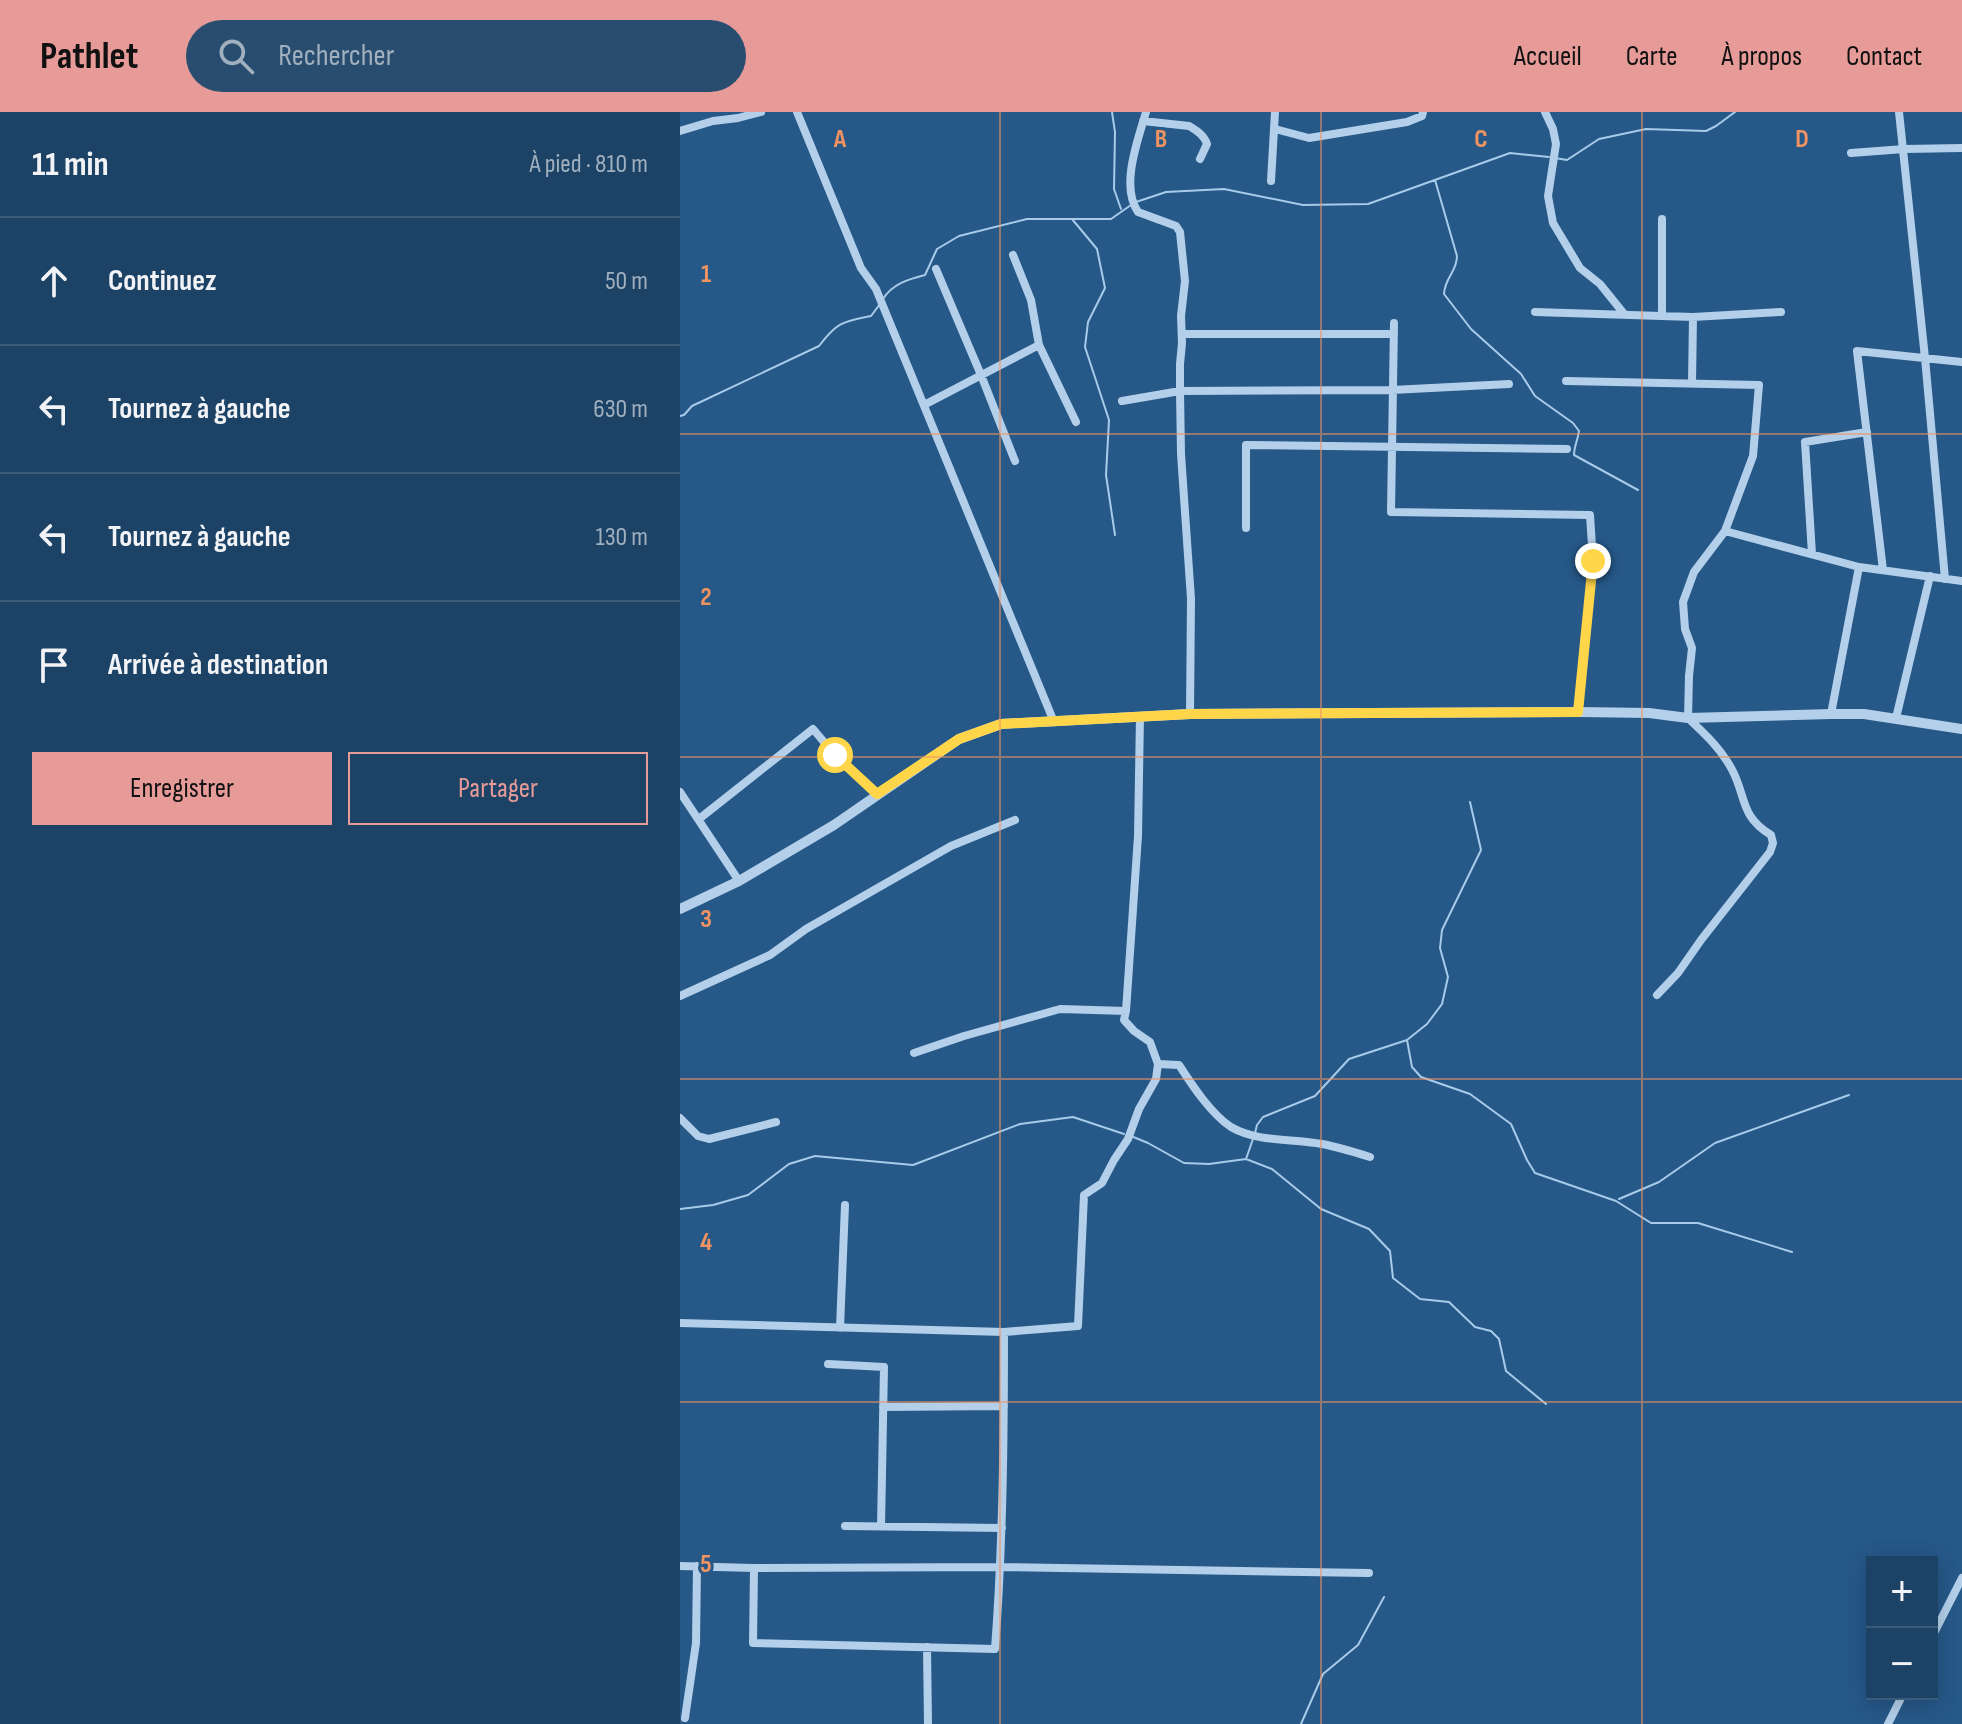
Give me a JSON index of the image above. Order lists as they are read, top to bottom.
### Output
{
  "page": {
    "header": "Pathlet",
    "search": "Rechercher",
    "nav": [
      "Accueil",
      "Carte",
      "À propos",
      "Contact"
    ],
    "heading": ["11 min", "À pied · 810 m"],
    "list": [
      ["Continuez", "50 m"],
      ["Tournez à gauche", "630 m"],
      ["Tournez à gauche", "130 m"],
      "Arrivée à destination"
    ],
    "buttons": ["Enregistrer", "Partager"],
    "map_buttons": ["+", "−"]
  },
  "grid": {
    "columns": [
      "A",
      "B",
      "C",
      "D"
    ],
    "rows": [
      "1",
      "2",
      "3",
      "4",
      "5"
    ]
  }
}
